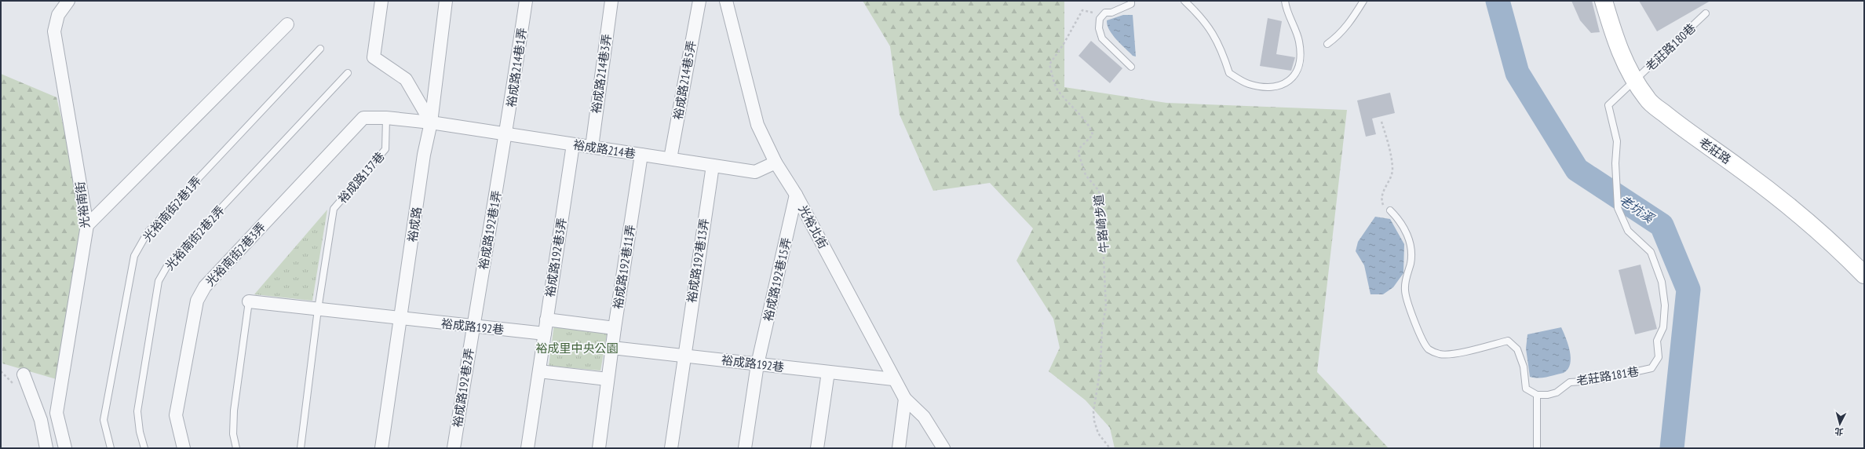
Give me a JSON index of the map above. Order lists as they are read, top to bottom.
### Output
{
  "streets": {
    "street": [
      "裕成路214巷1弄",
      "裕成路214巷3弄",
      "裕成路214巷5弄",
      "裕成路214巷",
      "老莊路",
      "光裕南街",
      "裕成路",
      "光裕北街",
      "裕成路192巷1弄",
      "光裕南街2巷3弄",
      "裕成路192巷3弄",
      "裕成路192巷13弄",
      "裕成路192巷11弄",
      "裕成路192巷15弄",
      "裕成路192巷",
      "裕成路192巷2弄"
    ],
    "lane": [
      "老莊路180巷",
      "裕成路137巷",
      "光裕南街2巷1弄",
      "光裕南街2巷2弄",
      "老莊路181巷"
    ],
    "path": ["牛路崎步道"]
  },
  "crossings": [
    ["老莊路180巷", "老莊路"],
    ["老莊路180巷", "老莊路181巷"],
    ["裕成路214巷1弄", "裕成路214巷"],
    ["裕成路214巷1弄", "裕成路192巷1弄"],
    ["裕成路214巷3弄", "裕成路214巷"],
    ["裕成路214巷5弄", "裕成路214巷"],
    ["裕成路214巷", "裕成路"],
    ["裕成路214巷", "光裕北街"],
    ["裕成路214巷", "裕成路192巷1弄"],
    ["裕成路214巷", "光裕南街2巷3弄"],
    ["裕成路214巷", "裕成路192巷3弄"],
    ["裕成路214巷", "裕成路192巷13弄"],
    ["裕成路214巷", "裕成路192巷11弄"],
    ["老莊路", "老莊路181巷"],
    ["裕成路137巷", "光裕南街2巷3弄"],
    ["裕成路", "光裕南街2巷3弄"],
    ["裕成路", "裕成路192巷"],
    ["光裕北街", "裕成路192巷15弄"],
    ["光裕北街", "裕成路192巷"],
    ["裕成路192巷1弄", "裕成路192巷"],
    ["裕成路192巷1弄", "裕成路192巷2弄"],
    ["裕成路192巷3弄", "裕成路192巷"],
    ["裕成路192巷13弄", "裕成路192巷"],
    ["裕成路192巷11弄", "裕成路192巷"],
    ["裕成路192巷15弄", "裕成路192巷"],
    ["裕成路192巷", "裕成路192巷2弄"]
  ],
  "water": ["老坑溪"],
  "parks": ["裕成里中央公園"],
  "north": "bottom"
}
